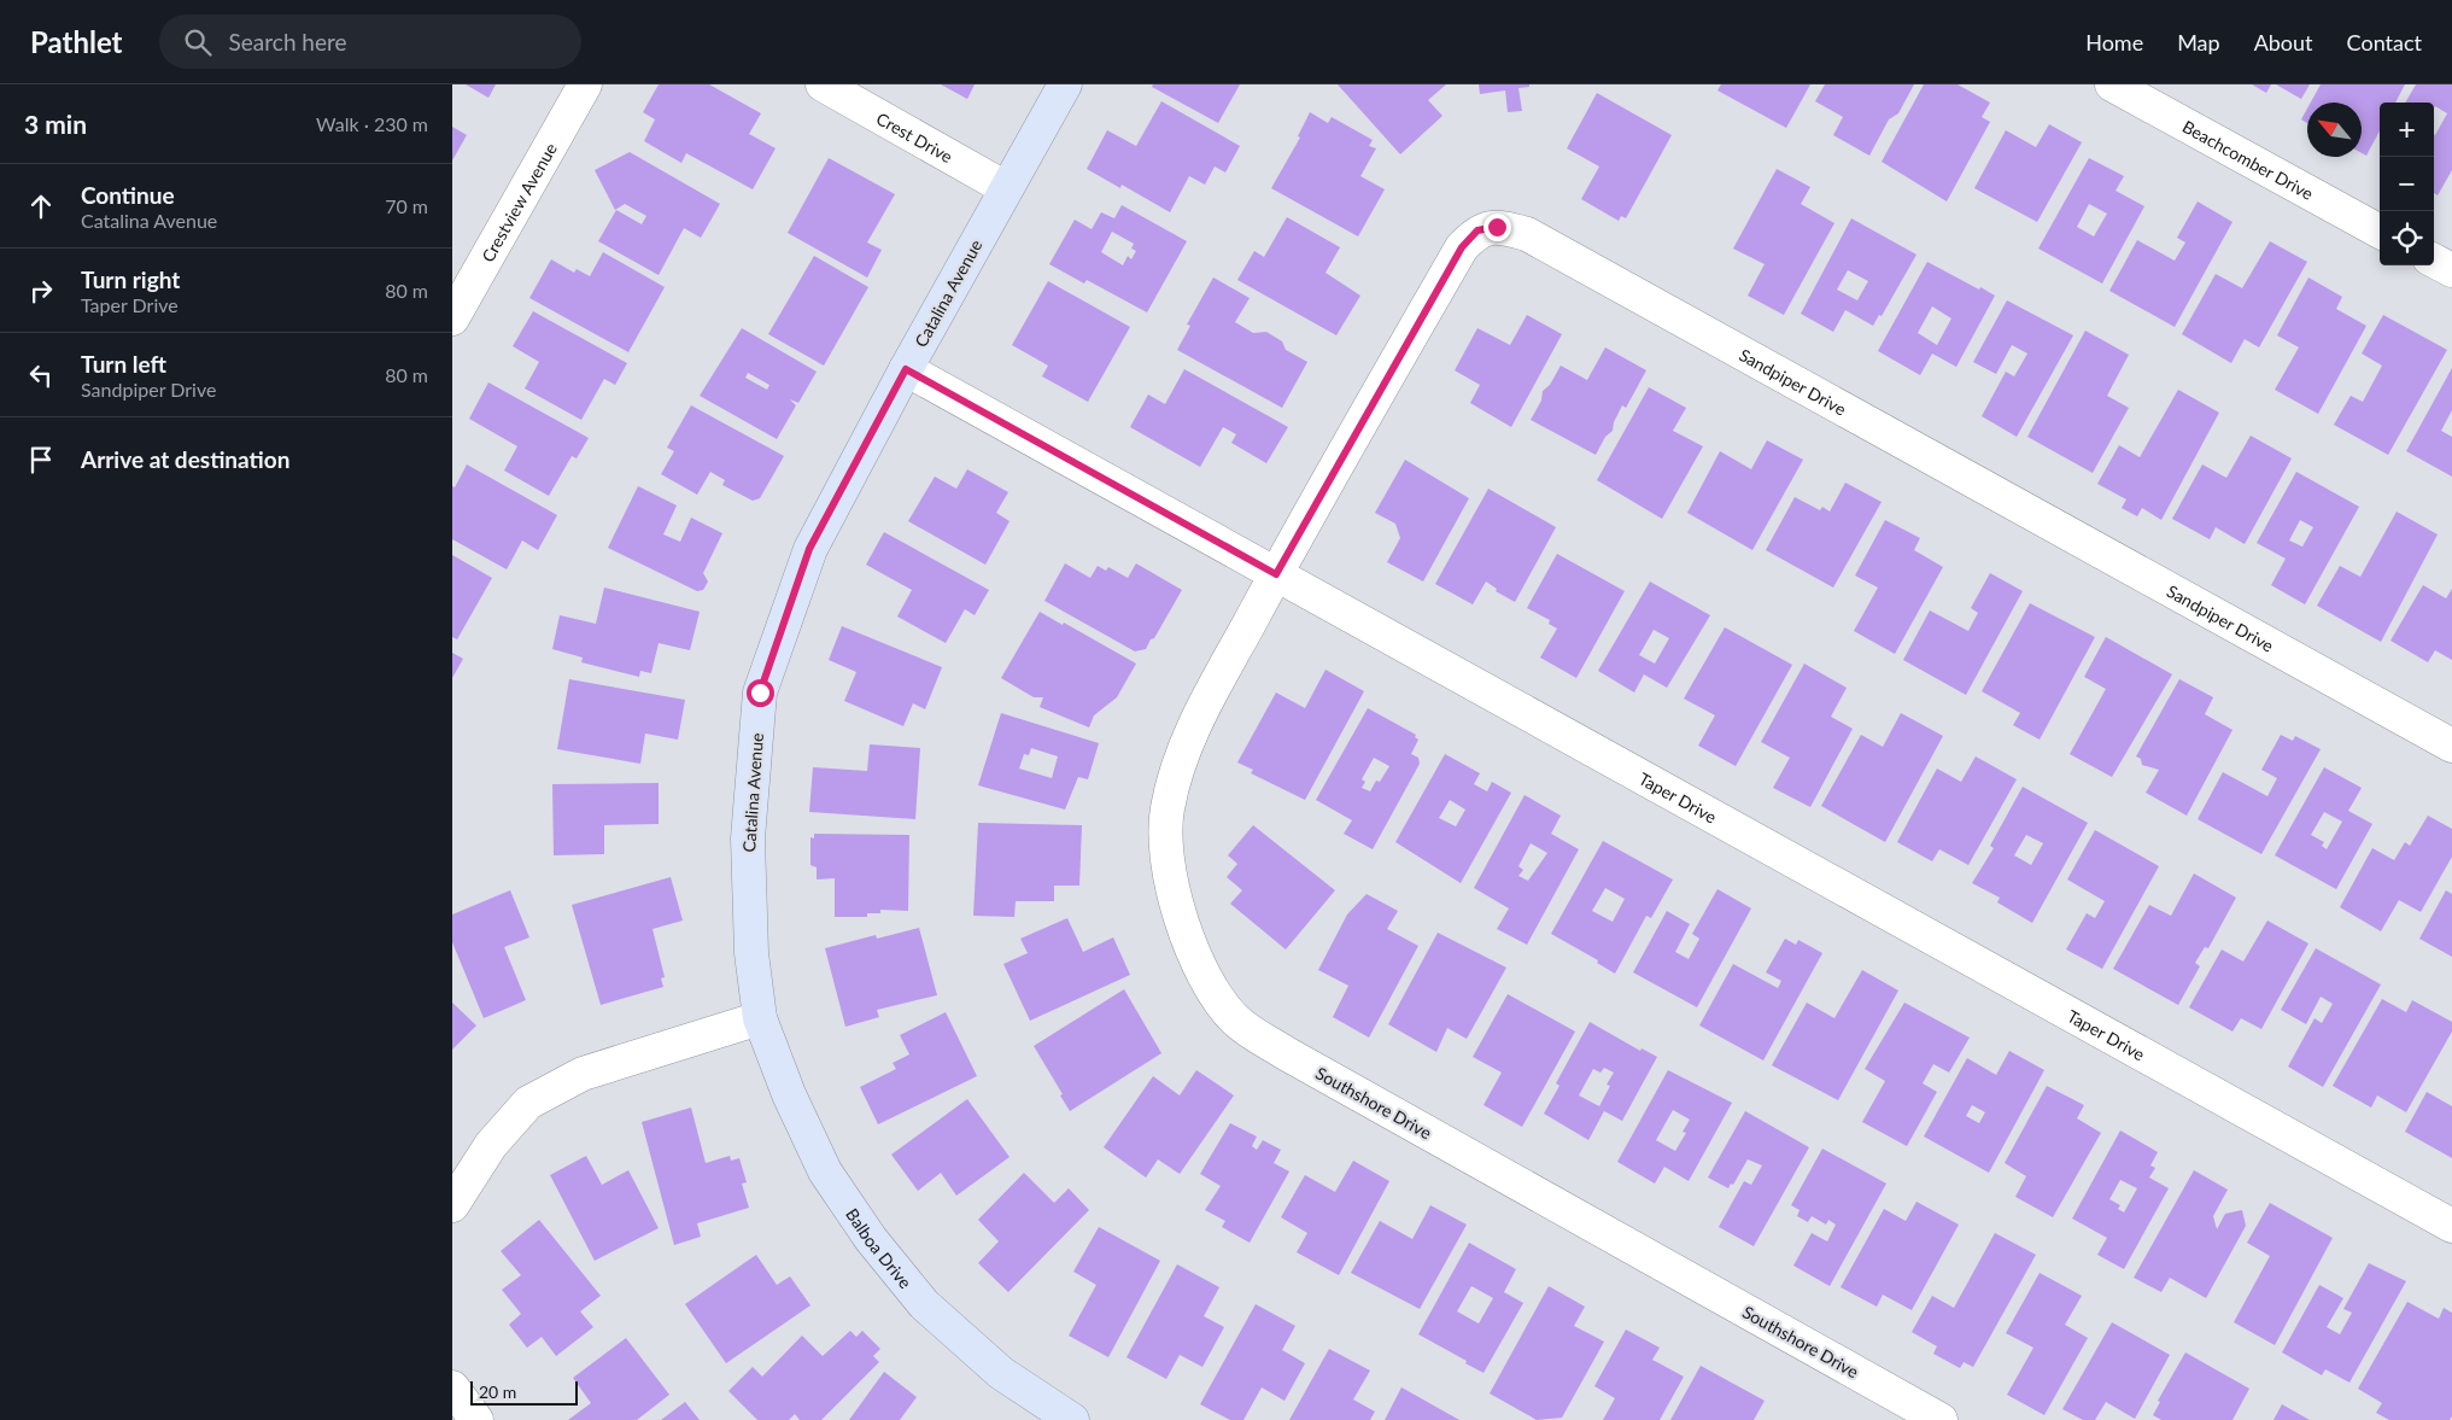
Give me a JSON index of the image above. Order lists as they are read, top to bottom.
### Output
{
  "streets": {
    "street": [
      "Crest Drive",
      "Beachcomber Drive",
      "Crestview Avenue",
      "Catalina Avenue",
      "Sandpiper Drive",
      "Taper Drive",
      "Southshore Drive",
      "Balboa Drive"
    ]
  },
  "crossings": [
    ["Crest Drive", "Catalina Avenue"],
    ["Catalina Avenue", "Taper Drive"],
    ["Catalina Avenue", "Balboa Drive"],
    ["Sandpiper Drive", "Taper Drive"],
    ["Sandpiper Drive", "Southshore Drive"],
    ["Taper Drive", "Southshore Drive"]
  ],
  "scale_bar": "20 m",
  "north": "top left",
  "page": {
    "header": "Pathlet",
    "search": "Search here",
    "nav": [
      "Home",
      "Map",
      "About",
      "Contact"
    ],
    "heading": ["3 min", "Walk · 230 m"],
    "map_buttons": ["+", "−"],
    "list": [
      ["Continue", "Catalina Avenue", "70 m"],
      ["Turn right", "Taper Drive", "80 m"],
      ["Turn left", "Sandpiper Drive", "80 m"],
      "Arrive at destination"
    ],
    "scale": "20 m"
  }
}
